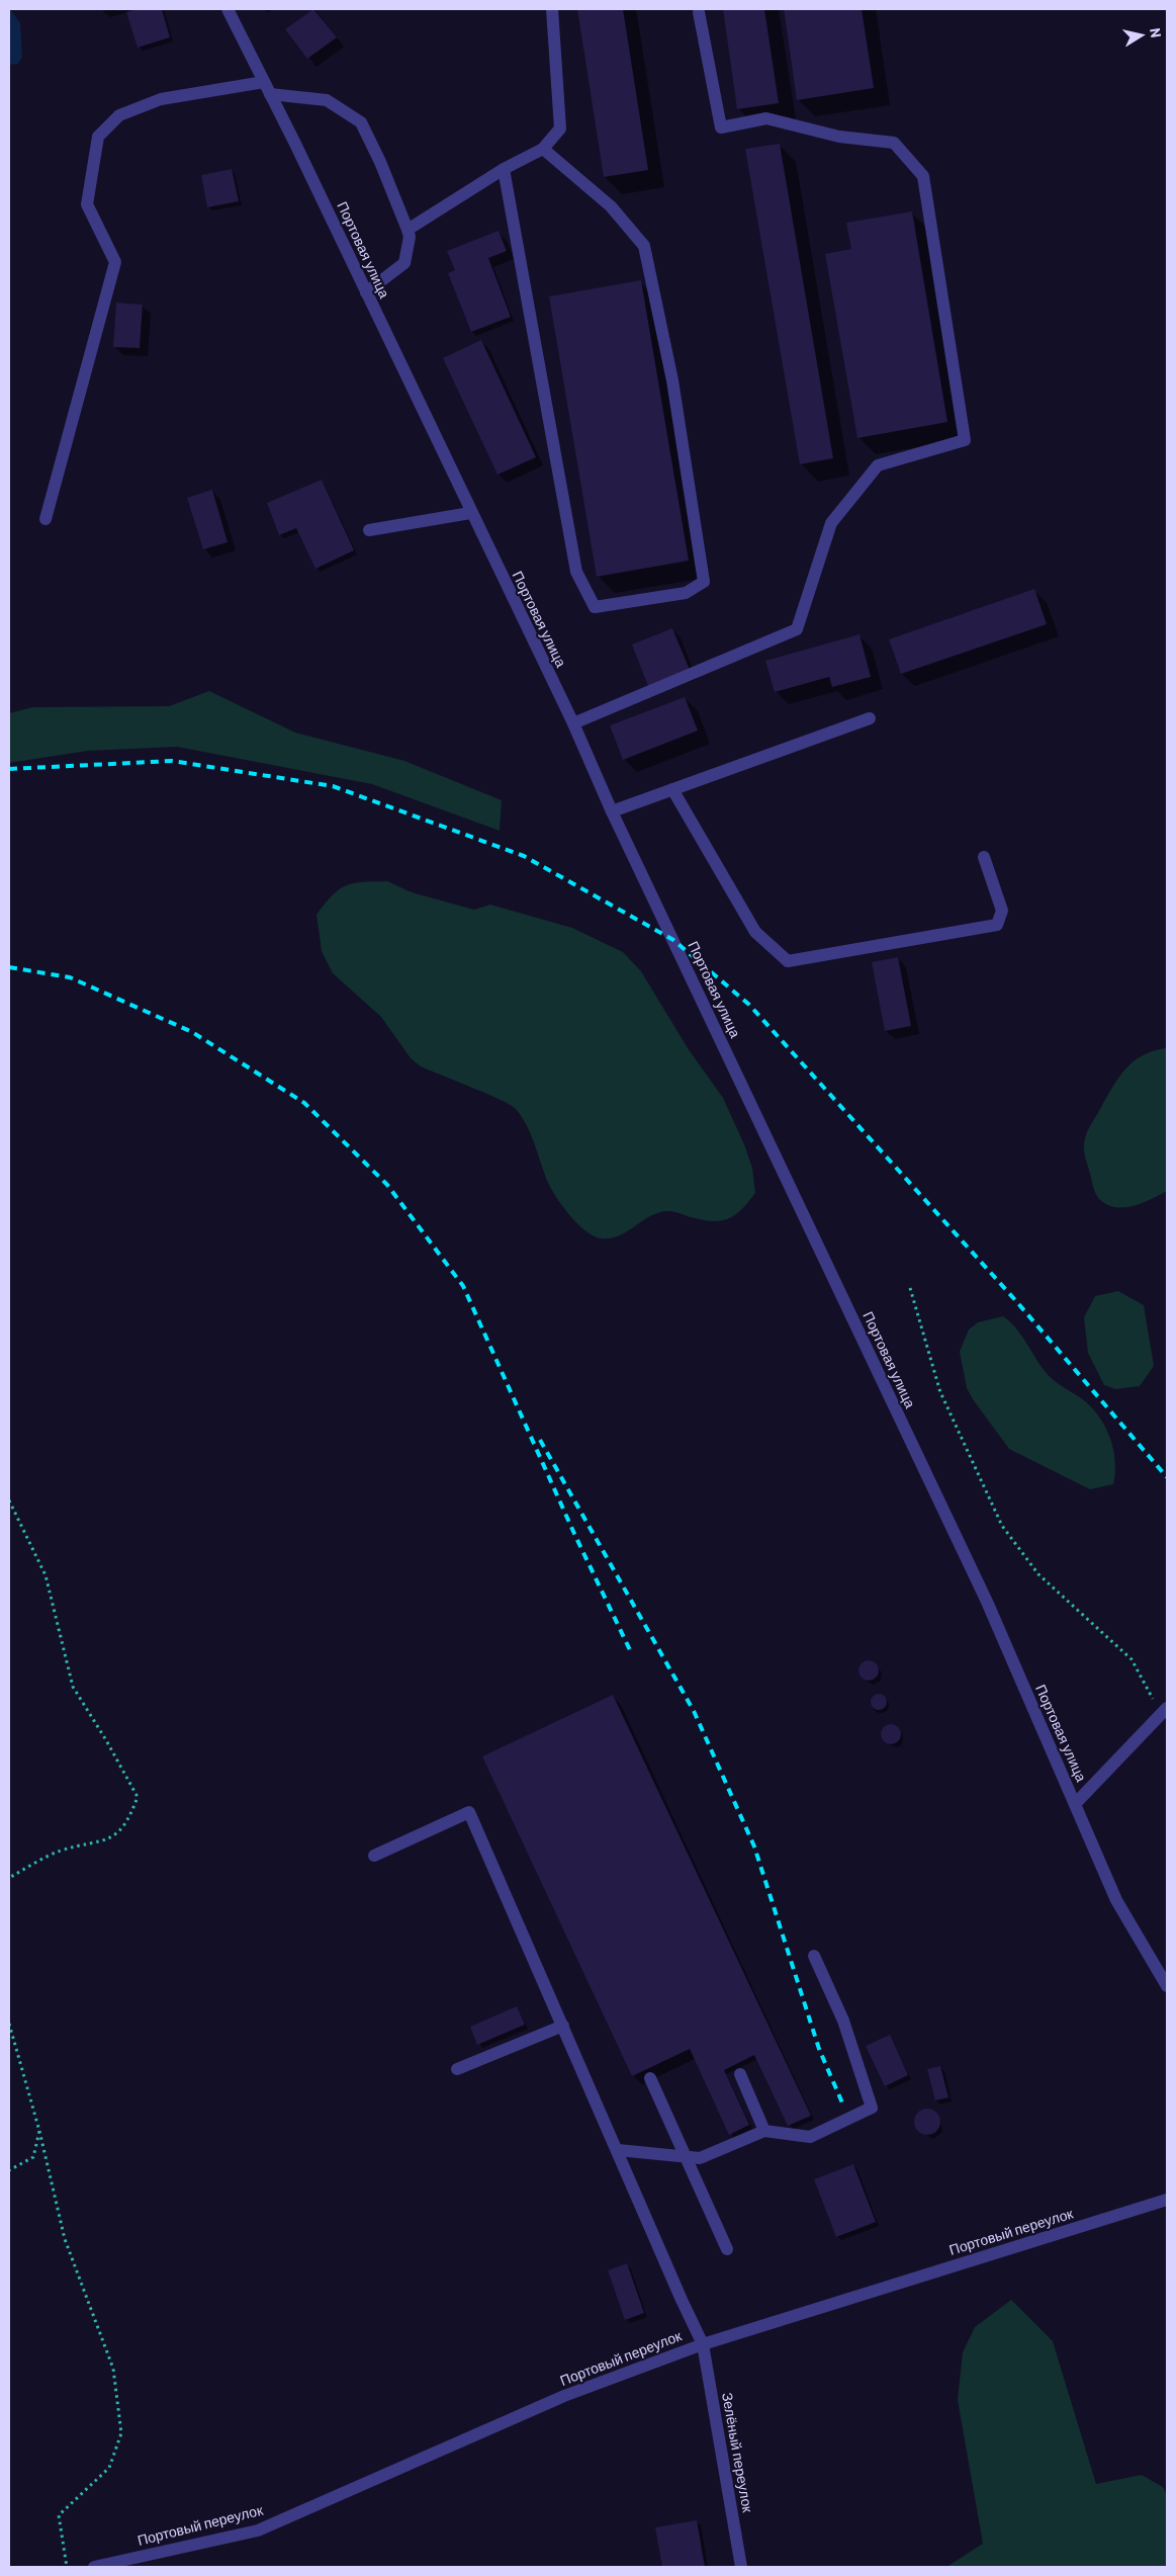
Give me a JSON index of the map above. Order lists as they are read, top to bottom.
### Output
{
  "streets": {
    "street": ["Портовая улица", "Портовый переулок", "Зелёный переулок"]
  },
  "crossings": [
    ["Портовый переулок", "Зелёный переулок"]
  ],
  "north": "right"
}
